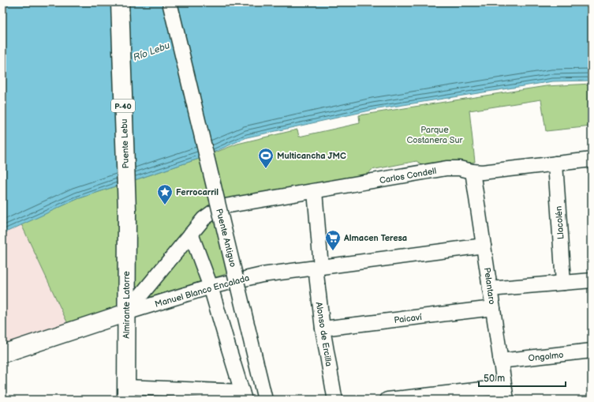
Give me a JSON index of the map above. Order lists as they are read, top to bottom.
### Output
{
  "streets": {
    "main road": [
      "P-40",
      "Puente Lebu",
      "Manuel Blanco Encalada",
      "Almirante Latorre"
    ],
    "street": [
      "Carlos Condell",
      "Llacolén",
      "Puente Antiguo",
      "Pelantaro",
      "Paicaví",
      "Alonso de Ercilla",
      "Ongolmo"
    ]
  },
  "crossings": [
    ["Puente Lebu", "Almirante Latorre"],
    ["Carlos Condell", "Llacolén"],
    ["Carlos Condell", "Pelantaro"],
    ["Carlos Condell", "Manuel Blanco Encalada"],
    ["Carlos Condell", "Almirante Latorre"],
    ["Carlos Condell", "Alonso de Ercilla"],
    ["Pelantaro", "Manuel Blanco Encalada"],
    ["Pelantaro", "Paicaví"],
    ["Pelantaro", "Ongolmo"],
    ["Manuel Blanco Encalada", "Almirante Latorre"],
    ["Manuel Blanco Encalada", "Alonso de Ercilla"],
    ["Paicaví", "Alonso de Ercilla"]
  ],
  "water": ["Río Lebu"],
  "parks": ["Parque Costanera Sur"],
  "places": {
    "sports": ["Multicancha JMC"],
    "place": ["Ferrocarril"],
    "supermarket": ["Almacen Teresa"]
  },
  "scale_bar": "50 m"
}
